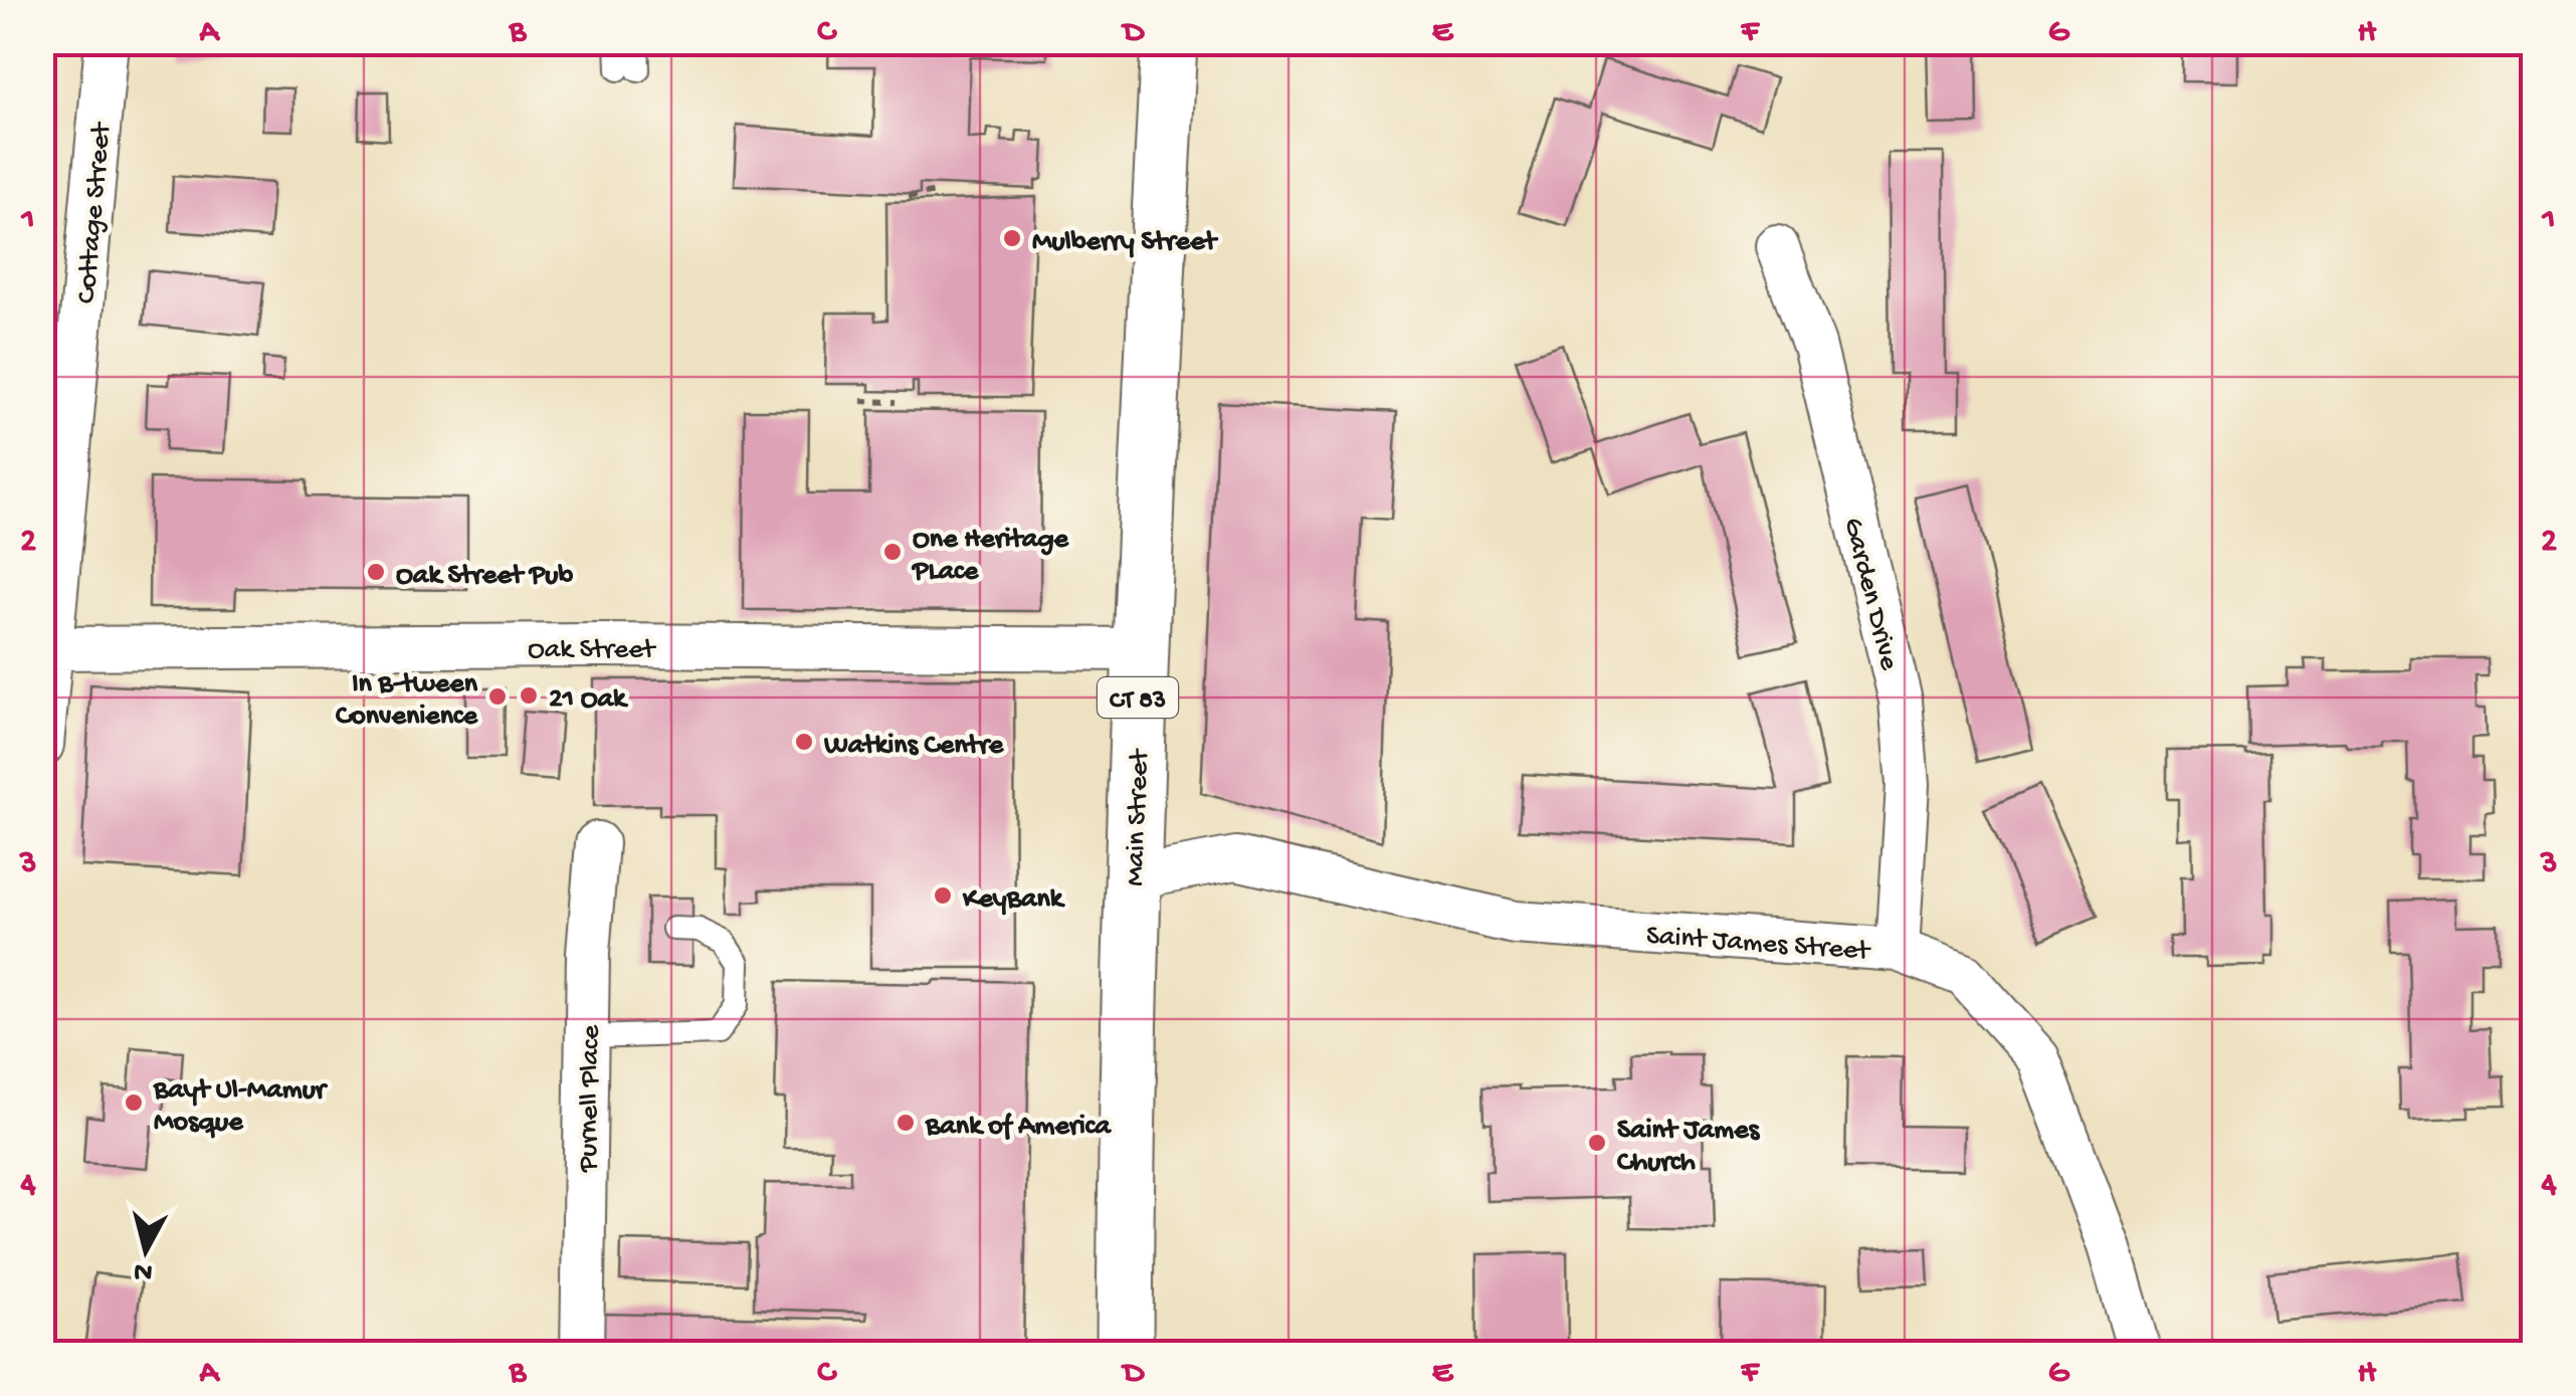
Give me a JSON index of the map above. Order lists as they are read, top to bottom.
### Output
{
  "streets": {
    "main road": ["CT 83", "Main Street"],
    "street": [
      "Cottage Street",
      "Garden Drive",
      "Oak Street",
      "Saint James Street",
      "Purnell Place"
    ]
  },
  "crossings": [
    ["Cottage Street", "Oak Street"],
    ["Garden Drive", "Saint James Street"],
    ["Oak Street", "Main Street"],
    ["Main Street", "Saint James Street"]
  ],
  "places": [
    "Mulberry Street",
    "One Heritage PLace",
    "Oak Street Pub",
    "21 Oak",
    "In B-tween Convenience",
    "Watkins Centre",
    "KeyBank",
    "Bayt Ul-Mamur Mosque",
    "Bank of America",
    "Saint James Church"
  ],
  "north": "bottom",
  "grid": {
    "columns": [
      "A",
      "B",
      "C",
      "D",
      "E",
      "F",
      "G",
      "H"
    ],
    "rows": [
      "1",
      "2",
      "3",
      "4"
    ]
  }
}
